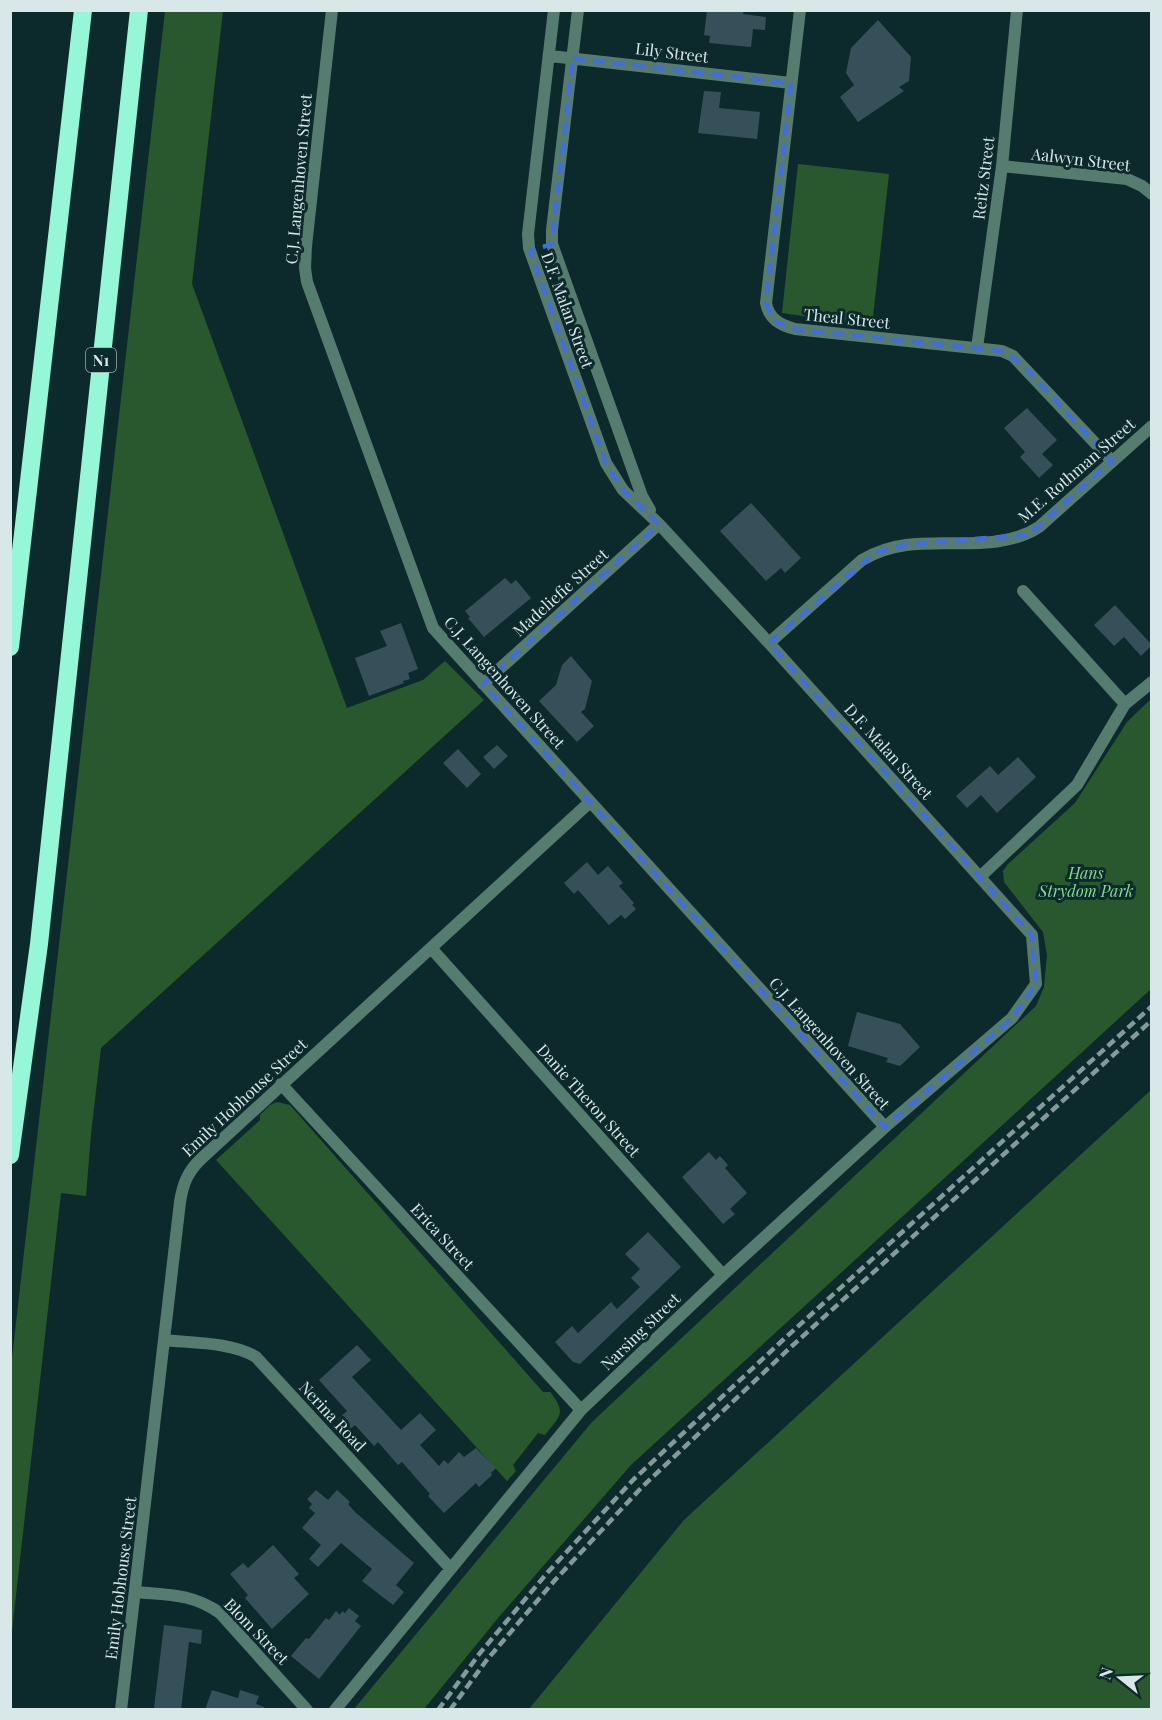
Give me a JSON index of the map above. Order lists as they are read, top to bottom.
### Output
{
  "streets": {
    "highway": ["N1"],
    "street": [
      "Lily Street",
      "Aalwyn Street",
      "Reitz Street",
      "C.J. Langenhoven Street",
      "D.F. Malan Street",
      "Theal Street",
      "M.E. Rothman Street",
      "Madeliefie Street",
      "Emily Hobhouse Street",
      "Danie Theron Street",
      "Erica Street",
      "Narsing Street",
      "Nerina Road",
      "Blom Street"
    ]
  },
  "crossings": [
    ["Lily Street", "D.F. Malan Street"],
    ["Lily Street", "Theal Street"],
    ["Aalwyn Street", "Reitz Street"],
    ["Reitz Street", "Theal Street"],
    ["C.J. Langenhoven Street", "Madeliefie Street"],
    ["C.J. Langenhoven Street", "Emily Hobhouse Street"],
    ["C.J. Langenhoven Street", "Narsing Street"],
    ["D.F. Malan Street", "M.E. Rothman Street"],
    ["D.F. Malan Street", "Madeliefie Street"],
    ["D.F. Malan Street", "Narsing Street"],
    ["Theal Street", "M.E. Rothman Street"],
    ["Emily Hobhouse Street", "Danie Theron Street"],
    ["Emily Hobhouse Street", "Erica Street"],
    ["Emily Hobhouse Street", "Nerina Road"],
    ["Emily Hobhouse Street", "Blom Street"],
    ["Danie Theron Street", "Narsing Street"],
    ["Erica Street", "Narsing Street"],
    ["Narsing Street", "Nerina Road"]
  ],
  "parks": ["Hans Strydom Park"],
  "north": "left"
}
